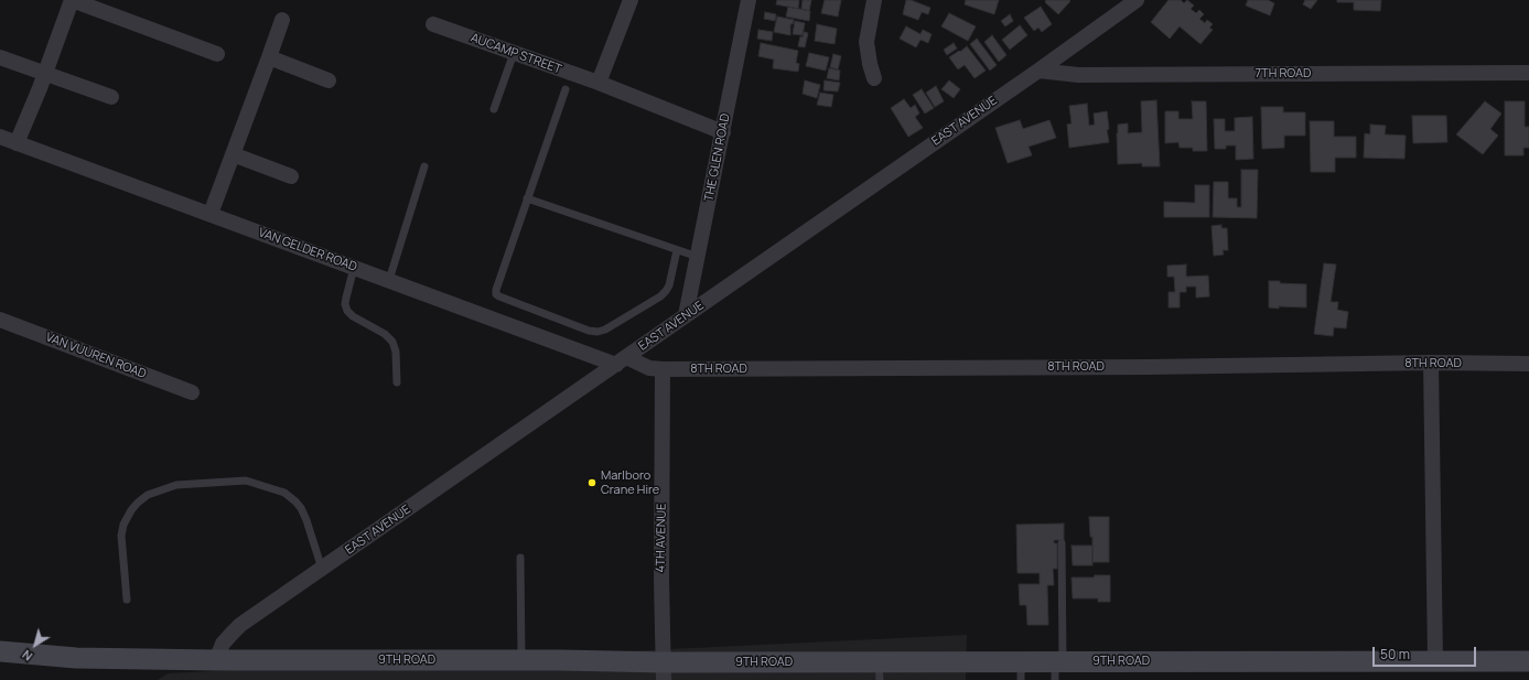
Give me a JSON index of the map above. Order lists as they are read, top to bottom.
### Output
{
  "streets": {
    "main road": ["9TH ROAD"],
    "street": [
      "AUCAMP STREET",
      "7TH ROAD",
      "EAST AVENUE",
      "THE GLEN ROAD",
      "VAN GELDER ROAD",
      "VAN VUUREN ROAD",
      "8TH ROAD",
      "4TH AVENUE"
    ]
  },
  "crossings": [
    ["AUCAMP STREET", "THE GLEN ROAD"],
    ["7TH ROAD", "EAST AVENUE"],
    ["EAST AVENUE", "THE GLEN ROAD"],
    ["EAST AVENUE", "VAN GELDER ROAD"],
    ["EAST AVENUE", "8TH ROAD"],
    ["EAST AVENUE", "9TH ROAD"],
    ["VAN GELDER ROAD", "8TH ROAD"],
    ["8TH ROAD", "4TH AVENUE"],
    ["4TH AVENUE", "9TH ROAD"]
  ],
  "places": ["Marlboro Crane Hire"],
  "scale_bar": "50 m",
  "north": "bottom left"
}
